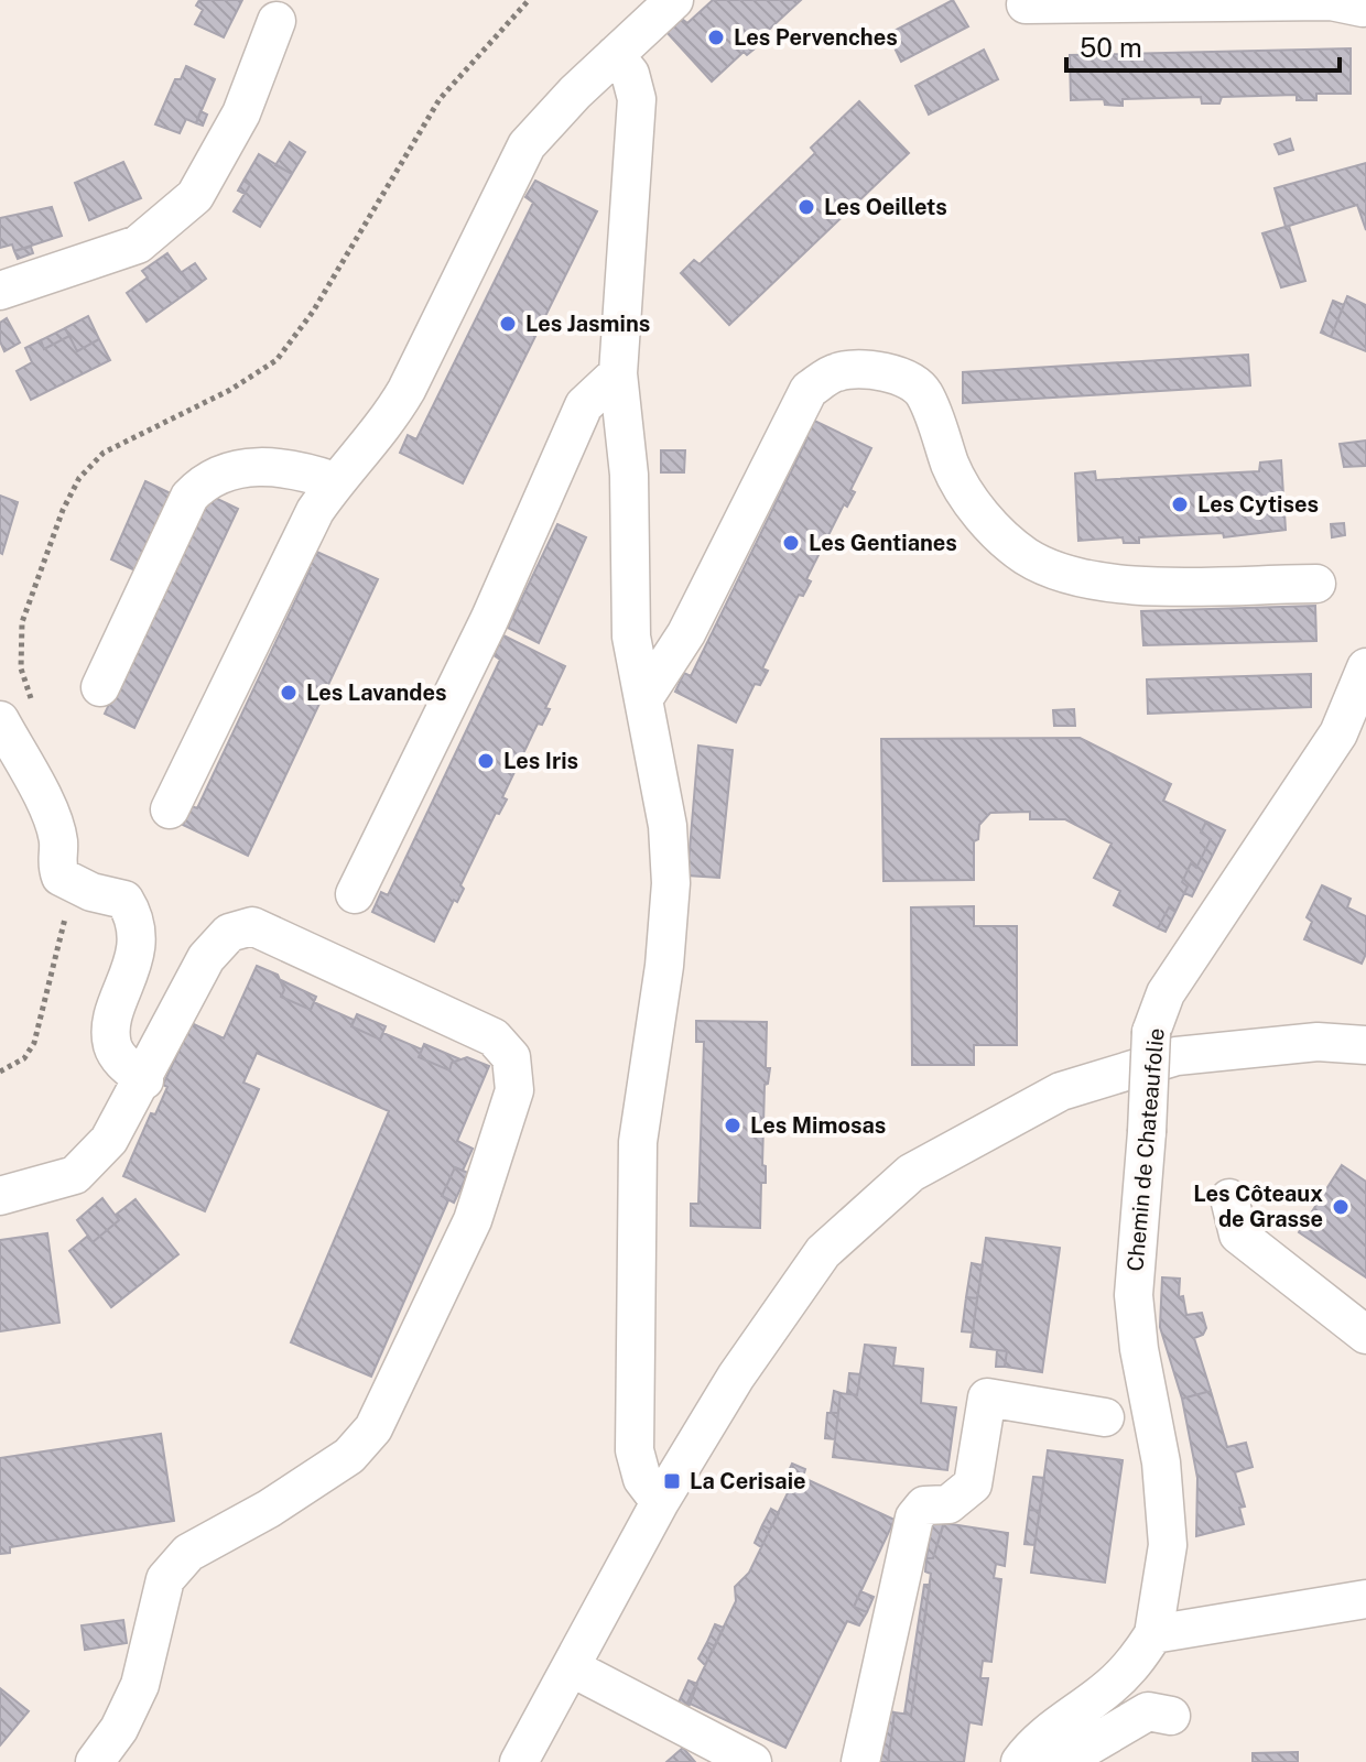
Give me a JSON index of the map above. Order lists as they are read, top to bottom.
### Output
{
  "streets": {
    "street": ["Chemin de Chateaufolie"]
  },
  "places": {
    "other": [
      "Les Pervenches",
      "Les Oeillets",
      "Les Jasmins",
      "Les Cytises",
      "Les Gentianes",
      "Les Lavandes",
      "Les Iris",
      "Les Mimosas",
      "Les Côteaux de Grasse"
    ],
    "transit": ["La Cerisaie"]
  },
  "scale_bar": "50 m"
}
